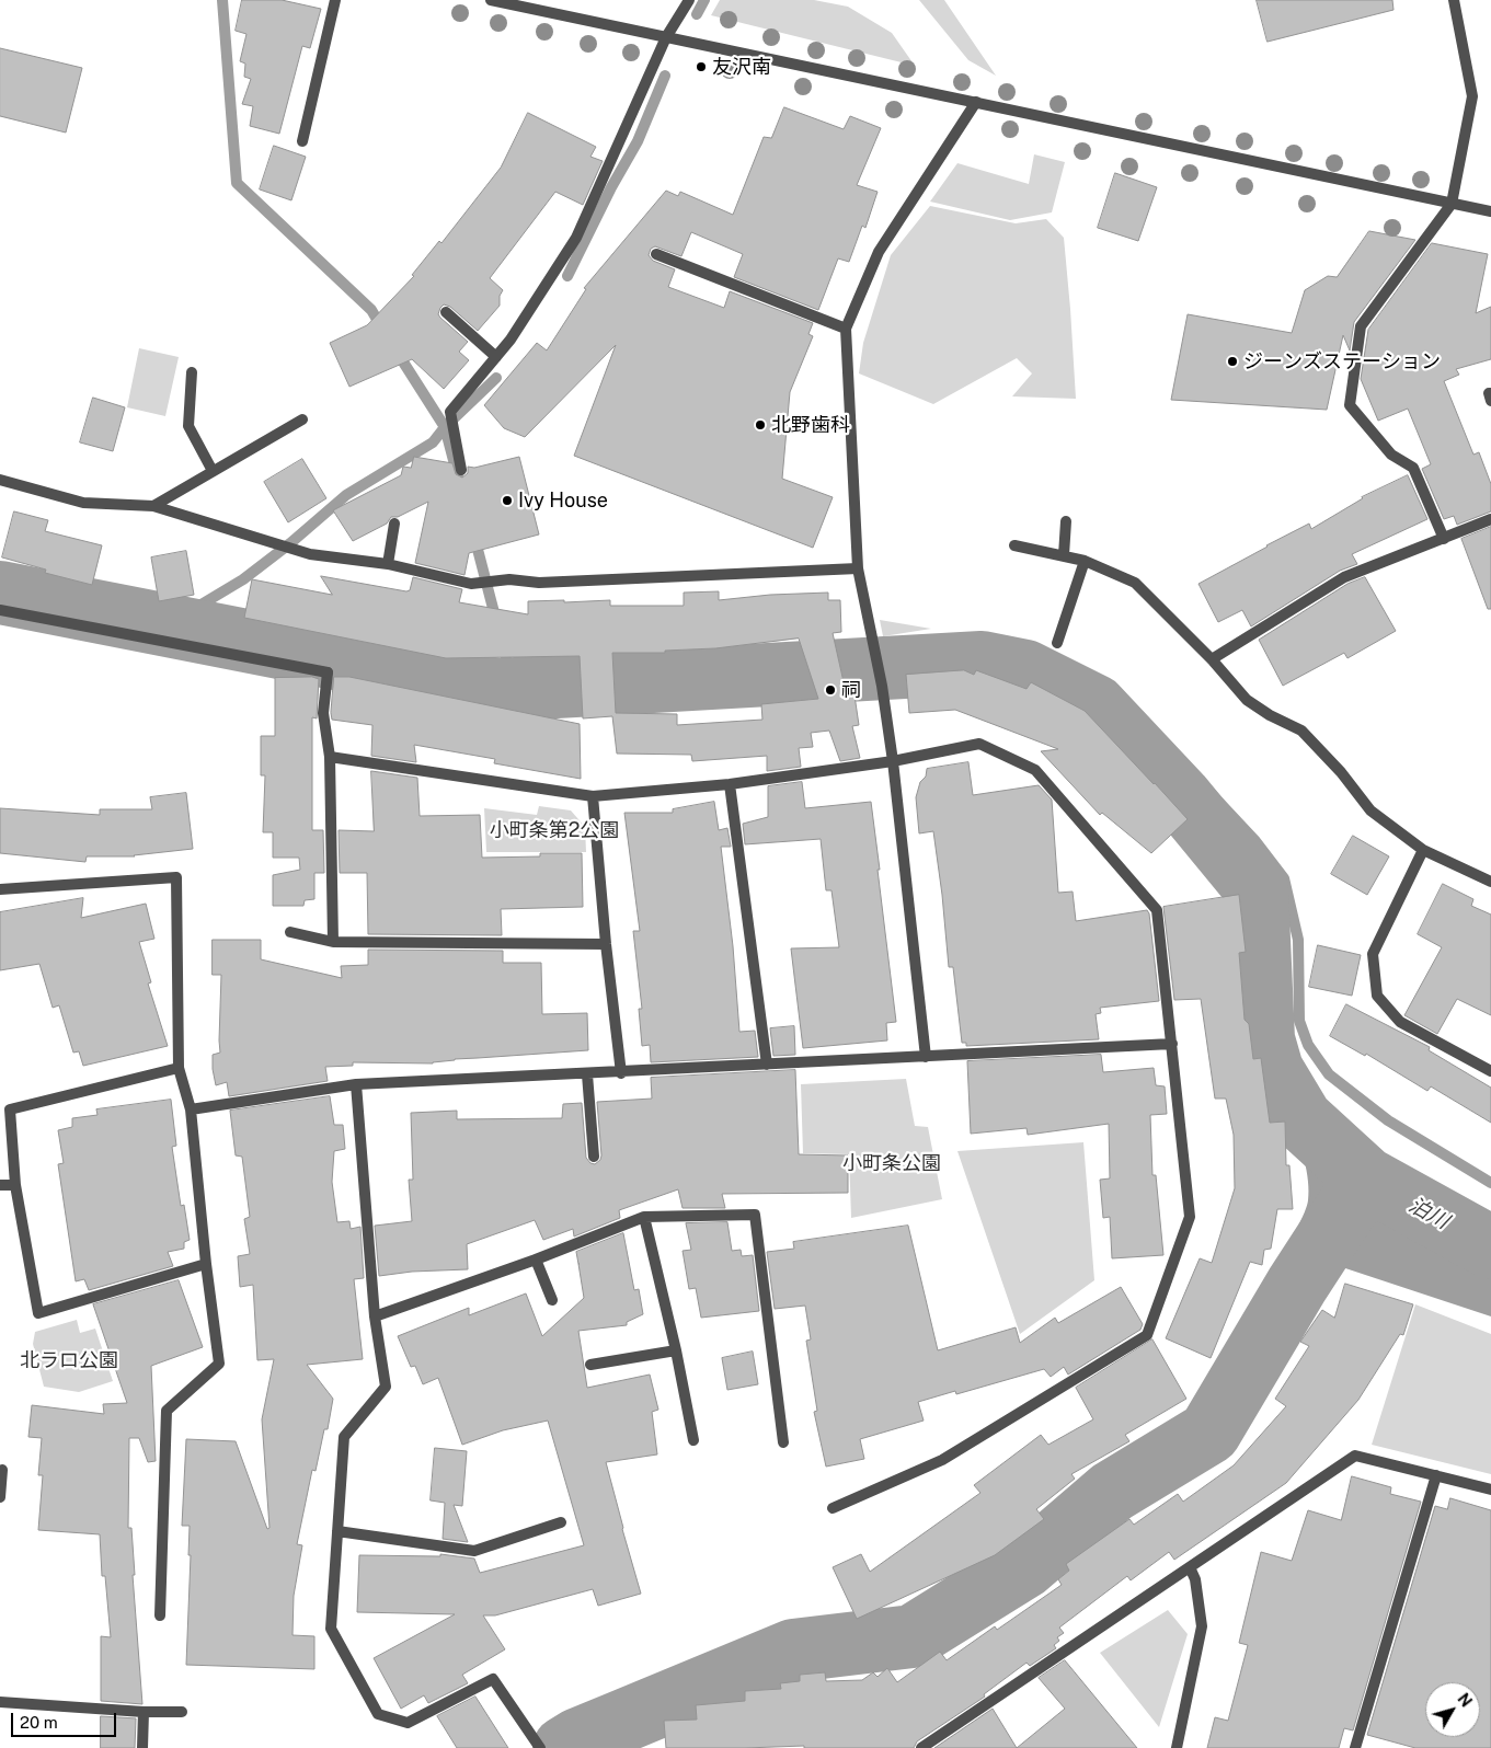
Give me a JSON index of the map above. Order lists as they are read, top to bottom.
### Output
{
  "water": ["泊川"],
  "parks": ["小町条第2公園", "小町条公園", "北ラロ公園"],
  "places": [
    "友沢南",
    "ジーンズステーション",
    "北野歯科",
    "Ivy House",
    "祠"
  ],
  "scale_bar": "20 m",
  "north": "top right"
}
